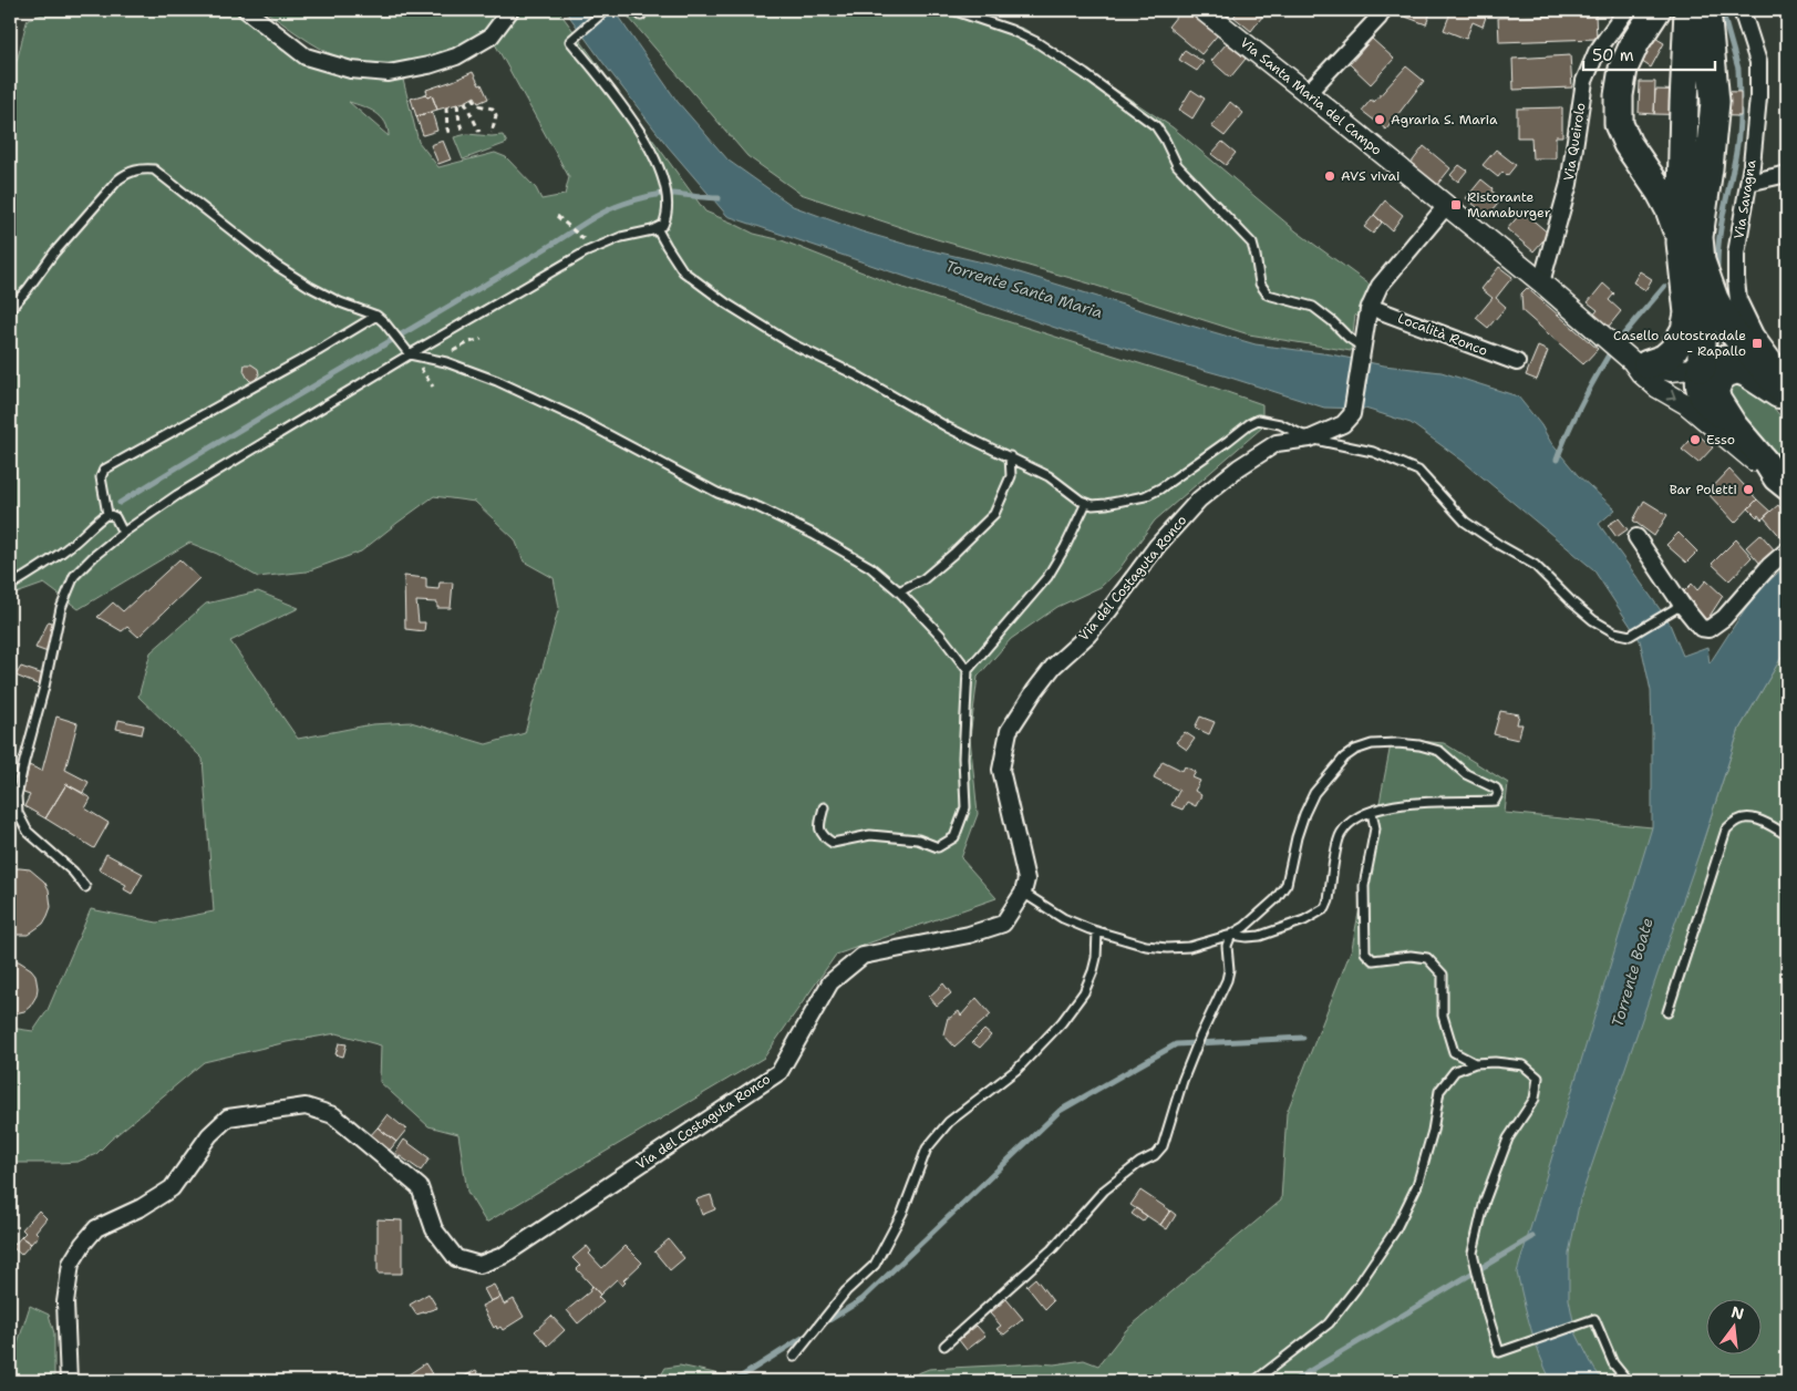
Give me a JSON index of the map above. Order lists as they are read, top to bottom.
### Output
{
  "streets": {
    "street": [
      "Via Santa Maria del Campo",
      "Via Queirolo",
      "Via Savagna",
      "Località Ronco",
      "Via del Costaguta Ronco"
    ]
  },
  "crossings": [
    ["Via Santa Maria del Campo", "Via Queirolo"]
  ],
  "water": ["Torrente Santa Maria", "Torrente Boate"],
  "places": {
    "other": [
      "Agraria S. Maria",
      "AVS vivai",
      "Esso",
      "Bar Poletti"
    ],
    "transit": ["Ristorante Mamaburger", "Casello autostradale - Rapallo"]
  },
  "scale_bar": "50 m",
  "north": "top"
}
